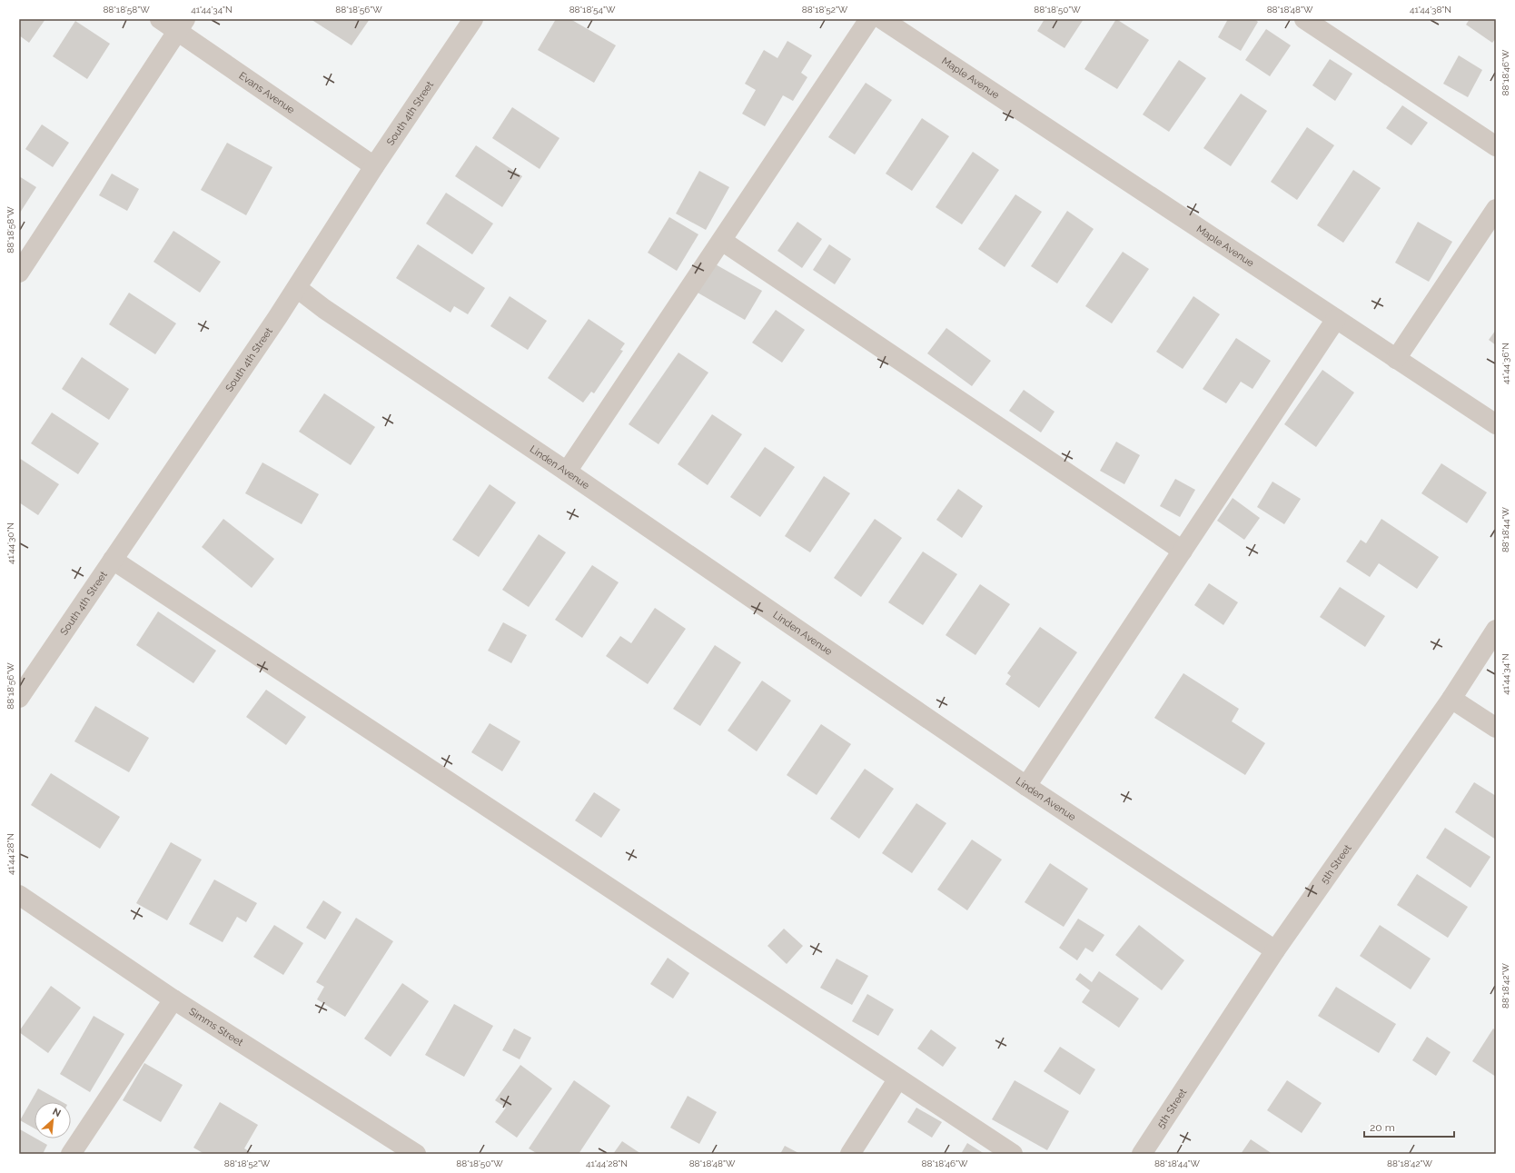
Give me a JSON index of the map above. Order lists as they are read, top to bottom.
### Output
{
  "streets": {
    "street": [
      "Maple Avenue",
      "Evans Avenue",
      "South 4th Street",
      "Linden Avenue",
      "5th Street",
      "Simms Street"
    ]
  },
  "crossings": [
    ["Evans Avenue", "South 4th Street"],
    ["South 4th Street", "Linden Avenue"],
    ["Linden Avenue", "5th Street"]
  ],
  "scale_bar": "20 m",
  "north": "top right",
  "coordinates": [
    "88°18'58\"W",
    "41°44'34\"N",
    "88°18'56\"W",
    "88°18'54\"W",
    "88°18'52\"W",
    "88°18'50\"W",
    "88°18'48\"W",
    "41°44'38\"N",
    "88°18'46\"W",
    "41°44'36\"N",
    "88°18'44\"W",
    "41°44'30\"N",
    "41°44'28\"N",
    "88°18'42\"W"
  ]
}
